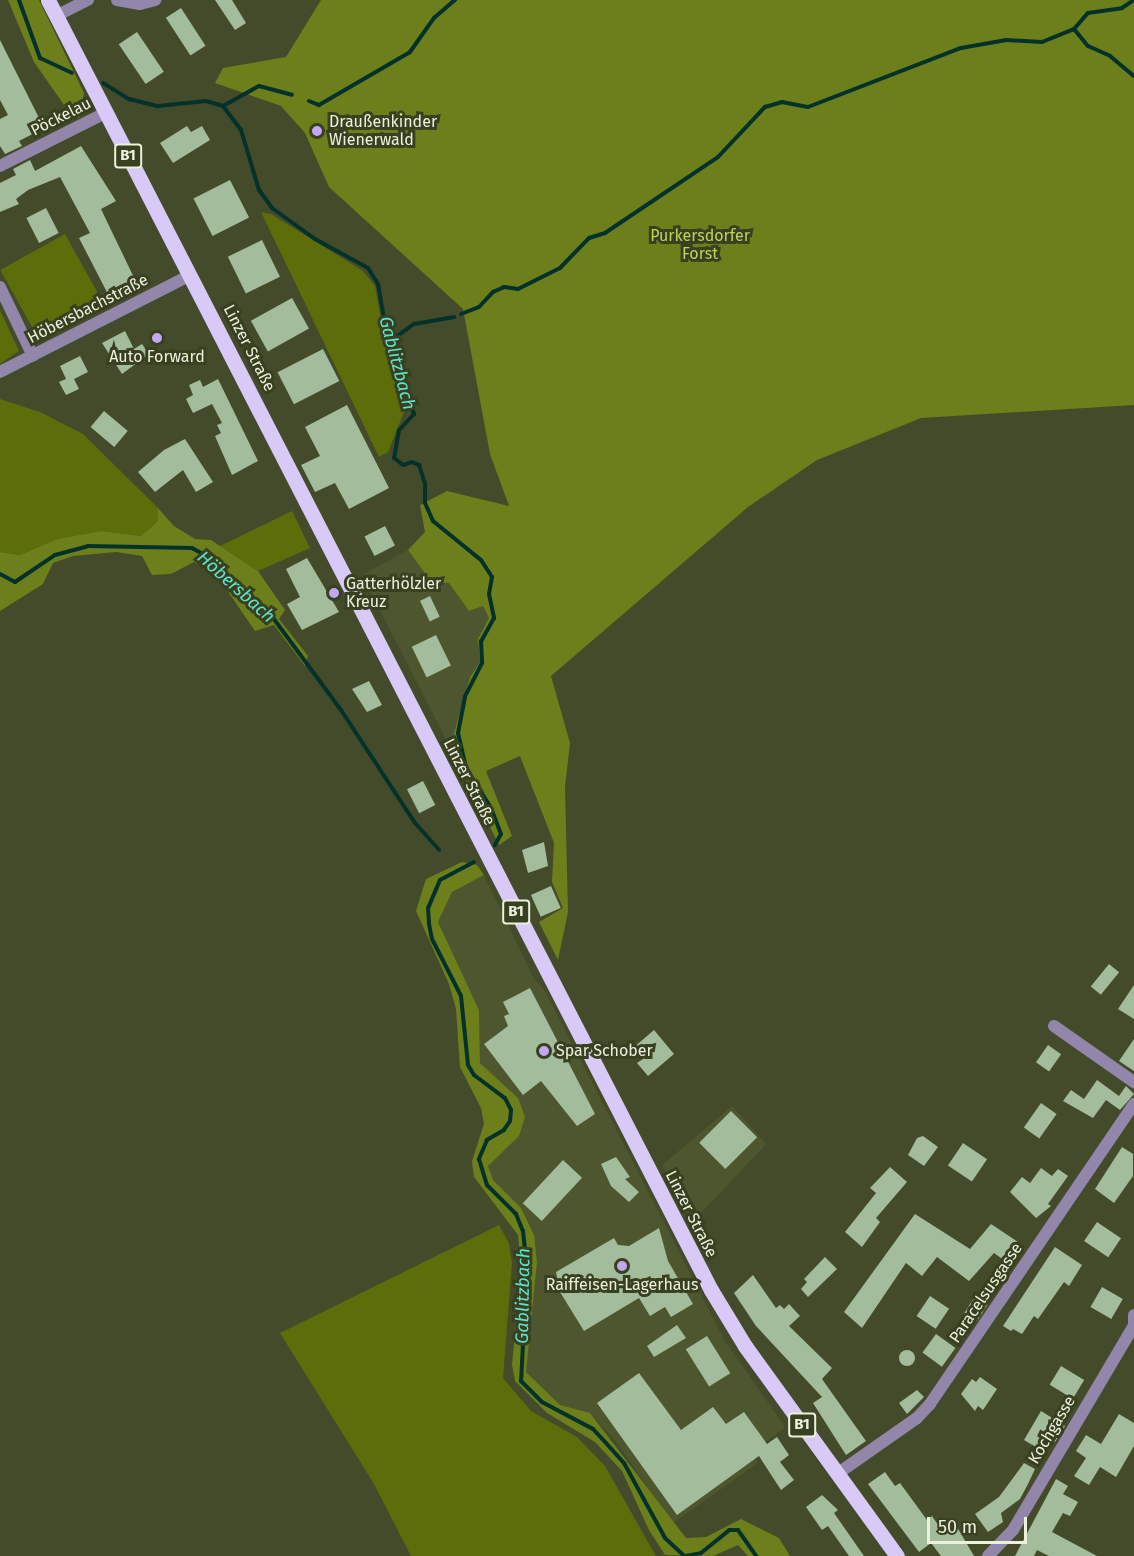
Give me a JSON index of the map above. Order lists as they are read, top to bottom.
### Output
{
  "streets": {
    "main road": ["B1", "Linzer Straße"],
    "street": [
      "Pöckelau",
      "Höbersbachstraße",
      "Paracelsusgasse",
      "Kochgasse"
    ]
  },
  "crossings": [
    ["Pöckelau", "Linzer Straße"],
    ["Höbersbachstraße", "Linzer Straße"],
    ["Linzer Straße", "Paracelsusgasse"]
  ],
  "water": ["Gablitzbach", "Höbersbach"],
  "parks": ["Purkersdorfer Forst"],
  "places": [
    "Draußenkinder Wienerwald",
    "Auto Forward",
    "Gatterhölzler Kreuz",
    "Spar Schober",
    "Raiffeisen-Lagerhaus"
  ],
  "scale_bar": "50 m"
}
